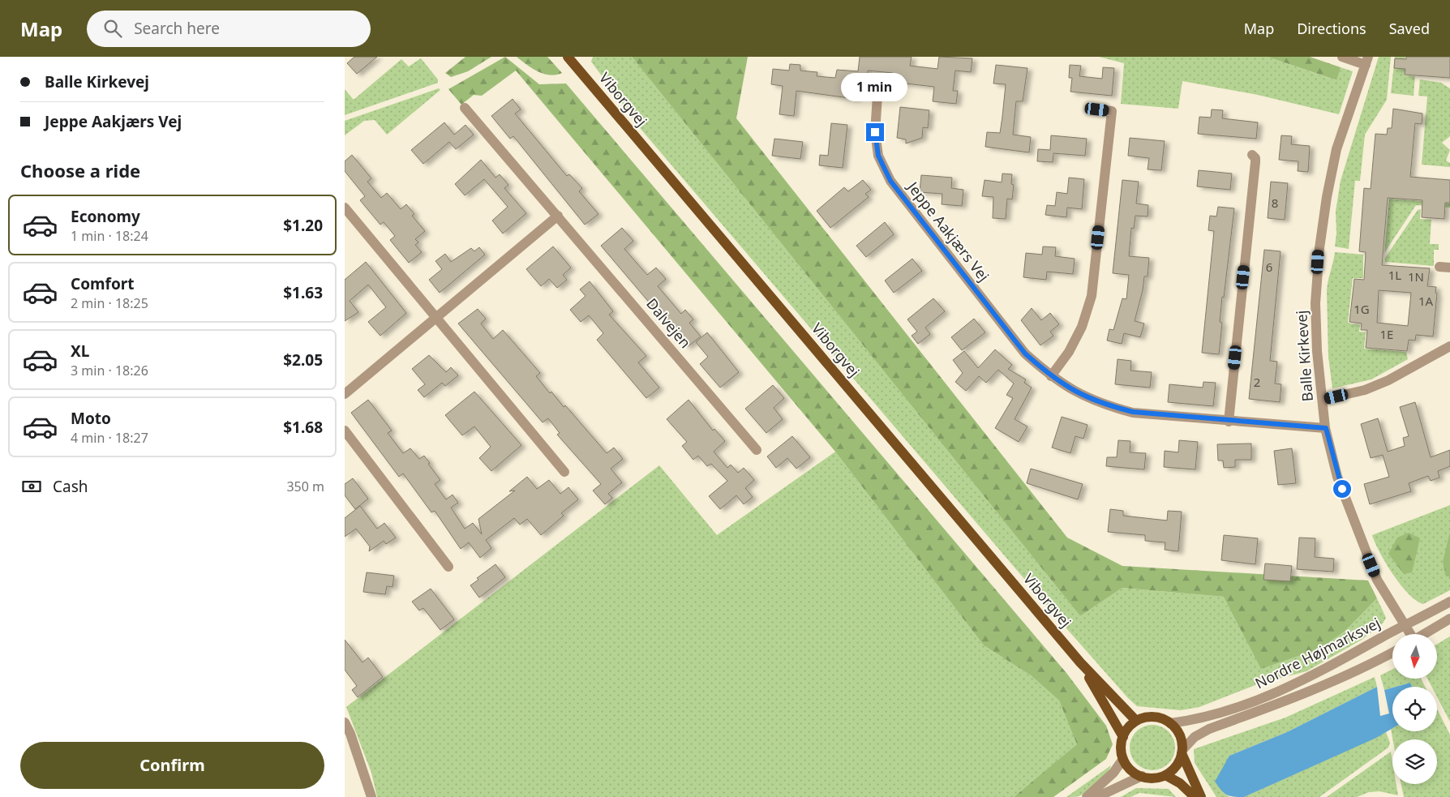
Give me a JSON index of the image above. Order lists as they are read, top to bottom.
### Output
{
  "streets": {
    "main road": ["Viborgvej"],
    "street": [
      "Jeppe Aakjærs Vej",
      "Dalvejen",
      "Balle Kirkevej",
      "Nordre Højmarksvej"
    ]
  },
  "crossings": [
    ["Viborgvej", "Nordre Højmarksvej"],
    ["Jeppe Aakjærs Vej", "Balle Kirkevej"],
    ["Balle Kirkevej", "Nordre Højmarksvej"]
  ],
  "house_numbers": [
    "8",
    "6",
    "1L",
    "1N",
    "1A",
    "1G",
    "1E",
    "2"
  ],
  "north": "bottom",
  "page": {
    "header": "Map",
    "search": "Search here",
    "nav": ["Map", "Directions", "Saved"],
    "banner": ["Balle Kirkevej", "Jeppe Aakjærs Vej"],
    "bubble": "1 min",
    "heading": "Choose a ride",
    "list": [
      {
        "name": "Economy",
        "note": "1 min · 18:24",
        "value": "$1.20"
      },
      {
        "name": "Comfort",
        "note": "2 min · 18:25",
        "value": "$1.63"
      },
      {
        "name": "XL",
        "note": "3 min · 18:26",
        "value": "$2.05"
      },
      {
        "name": "Moto",
        "note": "4 min · 18:27",
        "value": "$1.68"
      }
    ],
    "pay": ["Cash", "350 m"],
    "buttons": "Confirm"
  }
}
